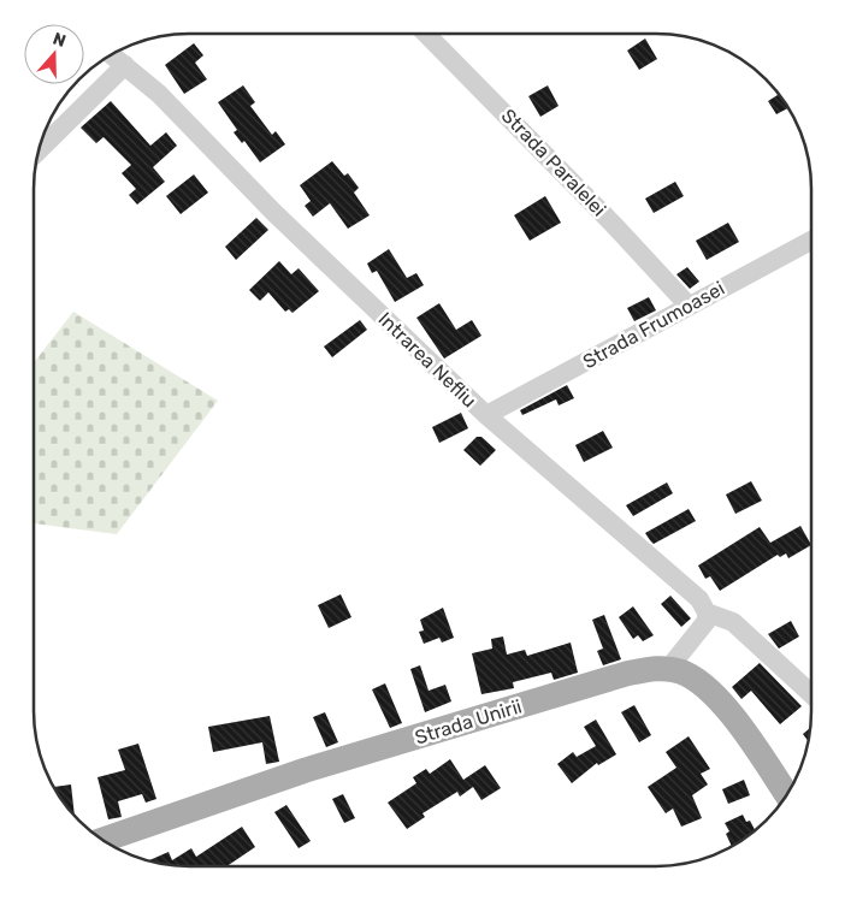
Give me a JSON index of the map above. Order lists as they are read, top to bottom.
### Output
{
  "streets": {
    "main road": ["Strada Unirii"],
    "street": ["Strada Paralelei", "Strada Frumoasei", "Intrarea Nefliu"]
  },
  "crossings": [
    ["Strada Paralelei", "Strada Frumoasei"],
    ["Strada Frumoasei", "Intrarea Nefliu"]
  ],
  "north": "top"
}
